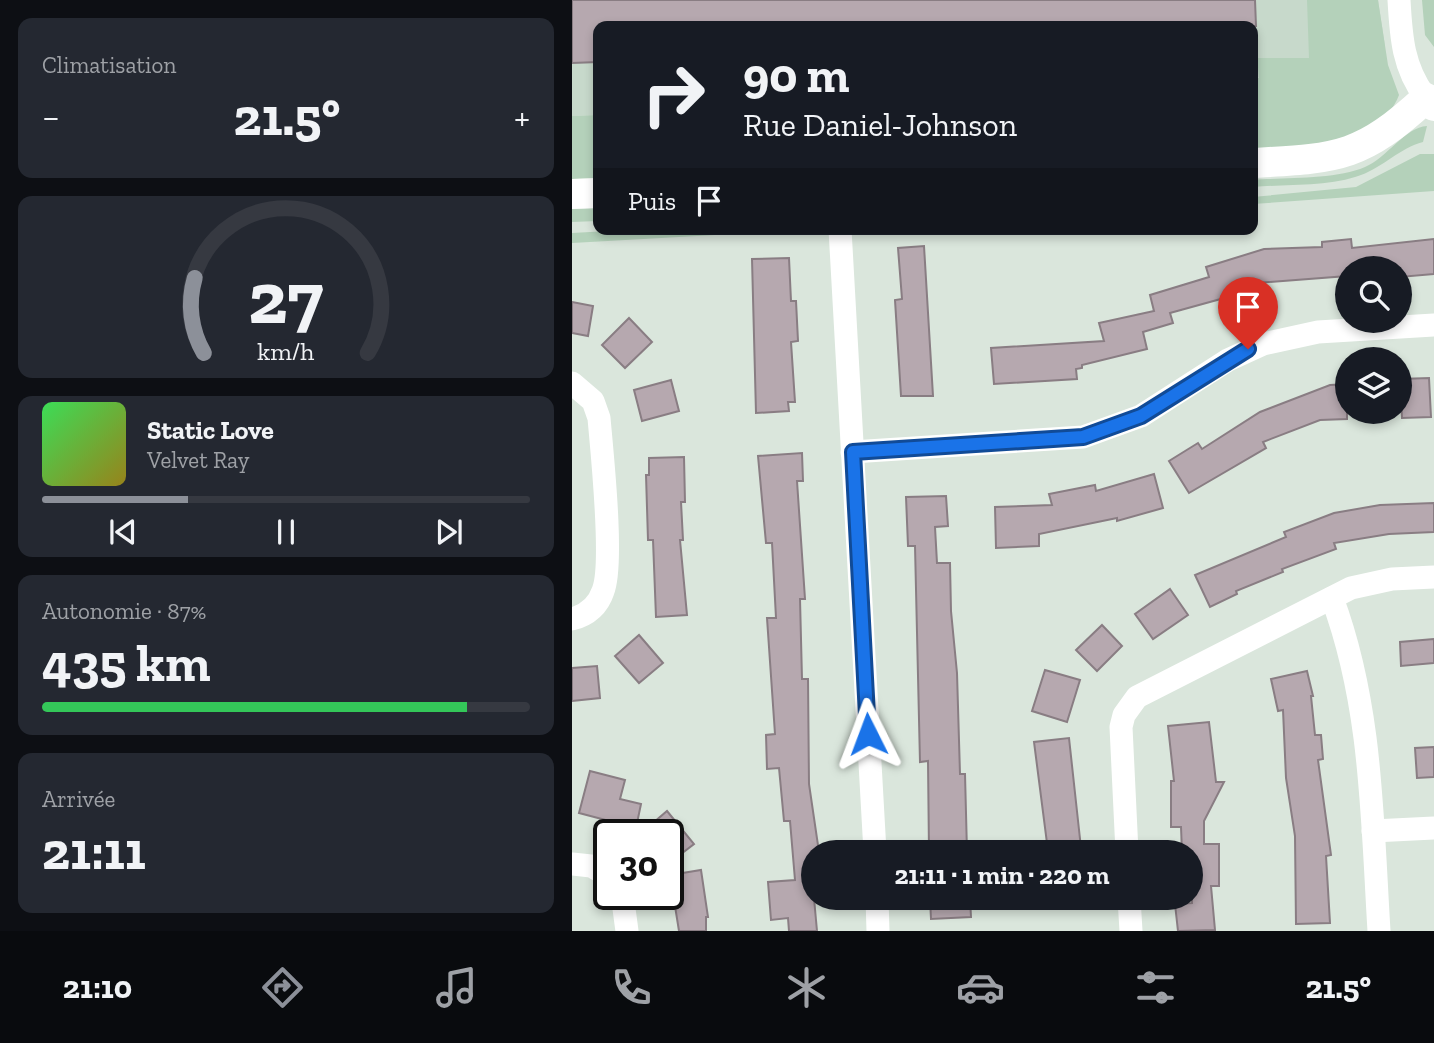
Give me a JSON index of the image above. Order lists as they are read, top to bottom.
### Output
{
  "page": {
    "tile": [
      "Climatisation",
      ["Autonomie · 87%", "435 km"],
      ["Arrivée", "21:11"]
    ],
    "turn": ["90 m", "Rue Daniel-Johnson"],
    "heat": ["−", "21.5°", "+"],
    "then": "Puis",
    "song": ["Static Love", "Velvet Ray"],
    "limit": "30",
    "trip": "21:11 · 1 min · 220 m",
    "tabs": ["21:10", "21.5°"],
    "gauge": ["27", "km/h"]
  }
}
